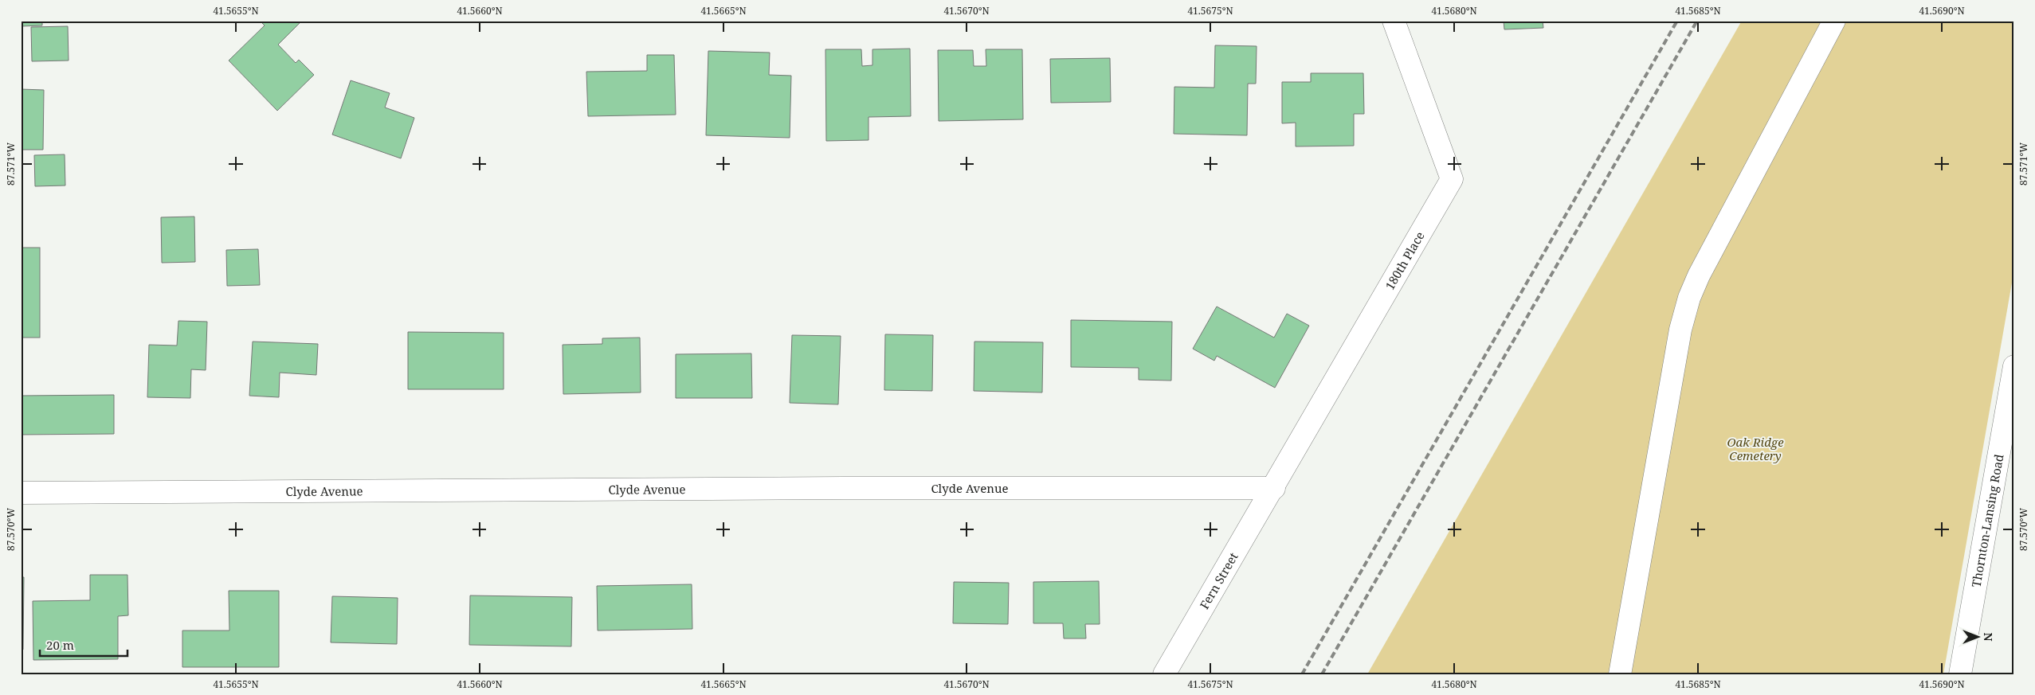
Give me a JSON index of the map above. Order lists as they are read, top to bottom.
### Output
{
  "streets": {
    "street": [
      "180th Place",
      "Clyde Avenue",
      "Thornton-Lansing Road",
      "Fern Street"
    ]
  },
  "crossings": [
    ["180th Place", "Clyde Avenue"],
    ["180th Place", "Fern Street"],
    ["Clyde Avenue", "Fern Street"]
  ],
  "parks": ["Oak Ridge Cemetery"],
  "scale_bar": "20 m",
  "north": "right",
  "coordinates": [
    "41.5655°N",
    "41.5660°N",
    "41.5665°N",
    "41.5670°N",
    "41.5675°N",
    "41.5680°N",
    "41.5685°N",
    "41.5690°N",
    "87.571°W",
    "87.570°W"
  ]
}
